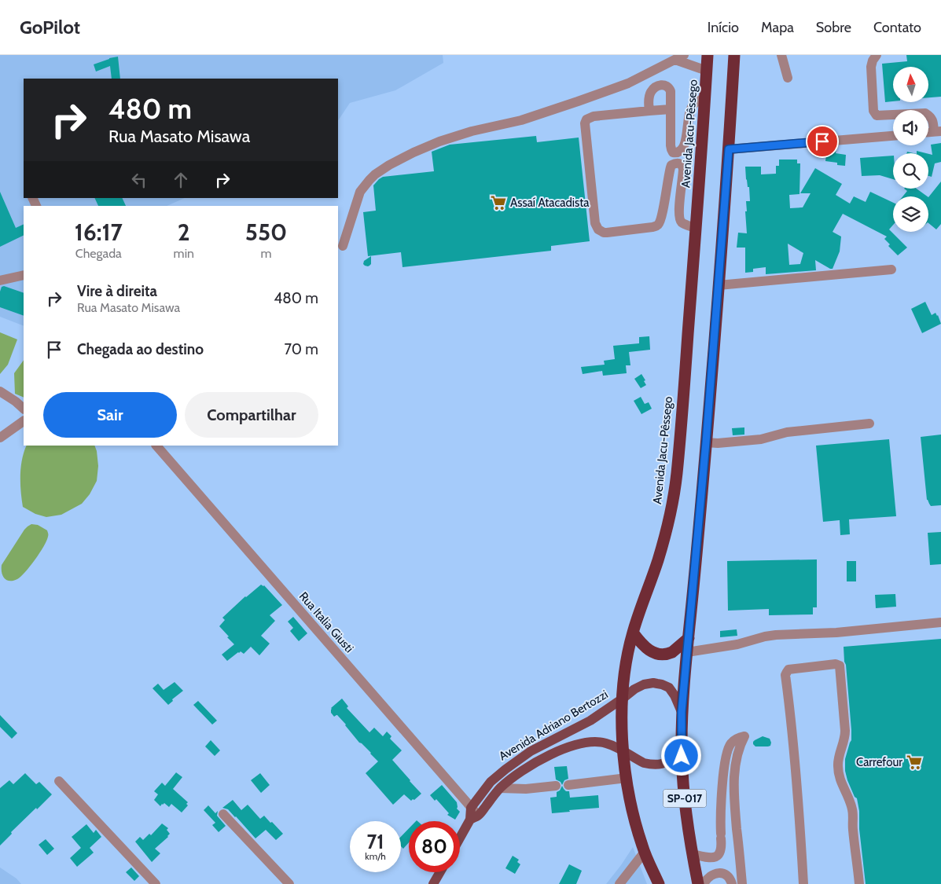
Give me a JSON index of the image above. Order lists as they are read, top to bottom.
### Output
{
  "streets": {
    "highway": ["Avenida Jacu-Pêssego", "SP-017"],
    "main road": ["Avenida Adriano Bertozzi"],
    "street": ["Rua Italia Giusti"]
  },
  "crossings": [
    ["Avenida Jacu-Pêssego", "Avenida Adriano Bertozzi"],
    ["Avenida Jacu-Pêssego", "SP-017"],
    ["Rua Italia Giusti", "Avenida Adriano Bertozzi"],
    ["Avenida Adriano Bertozzi", "SP-017"]
  ],
  "places": {
    "supermarket": ["Assaí Atacadista", "Carrefour"]
  },
  "north": "top",
  "page": {
    "header": "GoPilot",
    "nav": [
      "Início",
      "Mapa",
      "Sobre",
      "Contato"
    ],
    "turn": ["480 m", "Rua Masato Misawa"],
    "eta": [
      "16:17",
      "Chegada",
      "2",
      "min",
      "550",
      "m"
    ],
    "list": [
      {
        "name": "Vire à direita",
        "note": "Rua Masato Misawa",
        "value": "480 m"
      },
      {
        "name": "Chegada ao destino",
        "value": "70 m"
      }
    ],
    "buttons": ["Sair", "Compartilhar"],
    "speed": "71 km/h",
    "limit": "80"
  }
}
